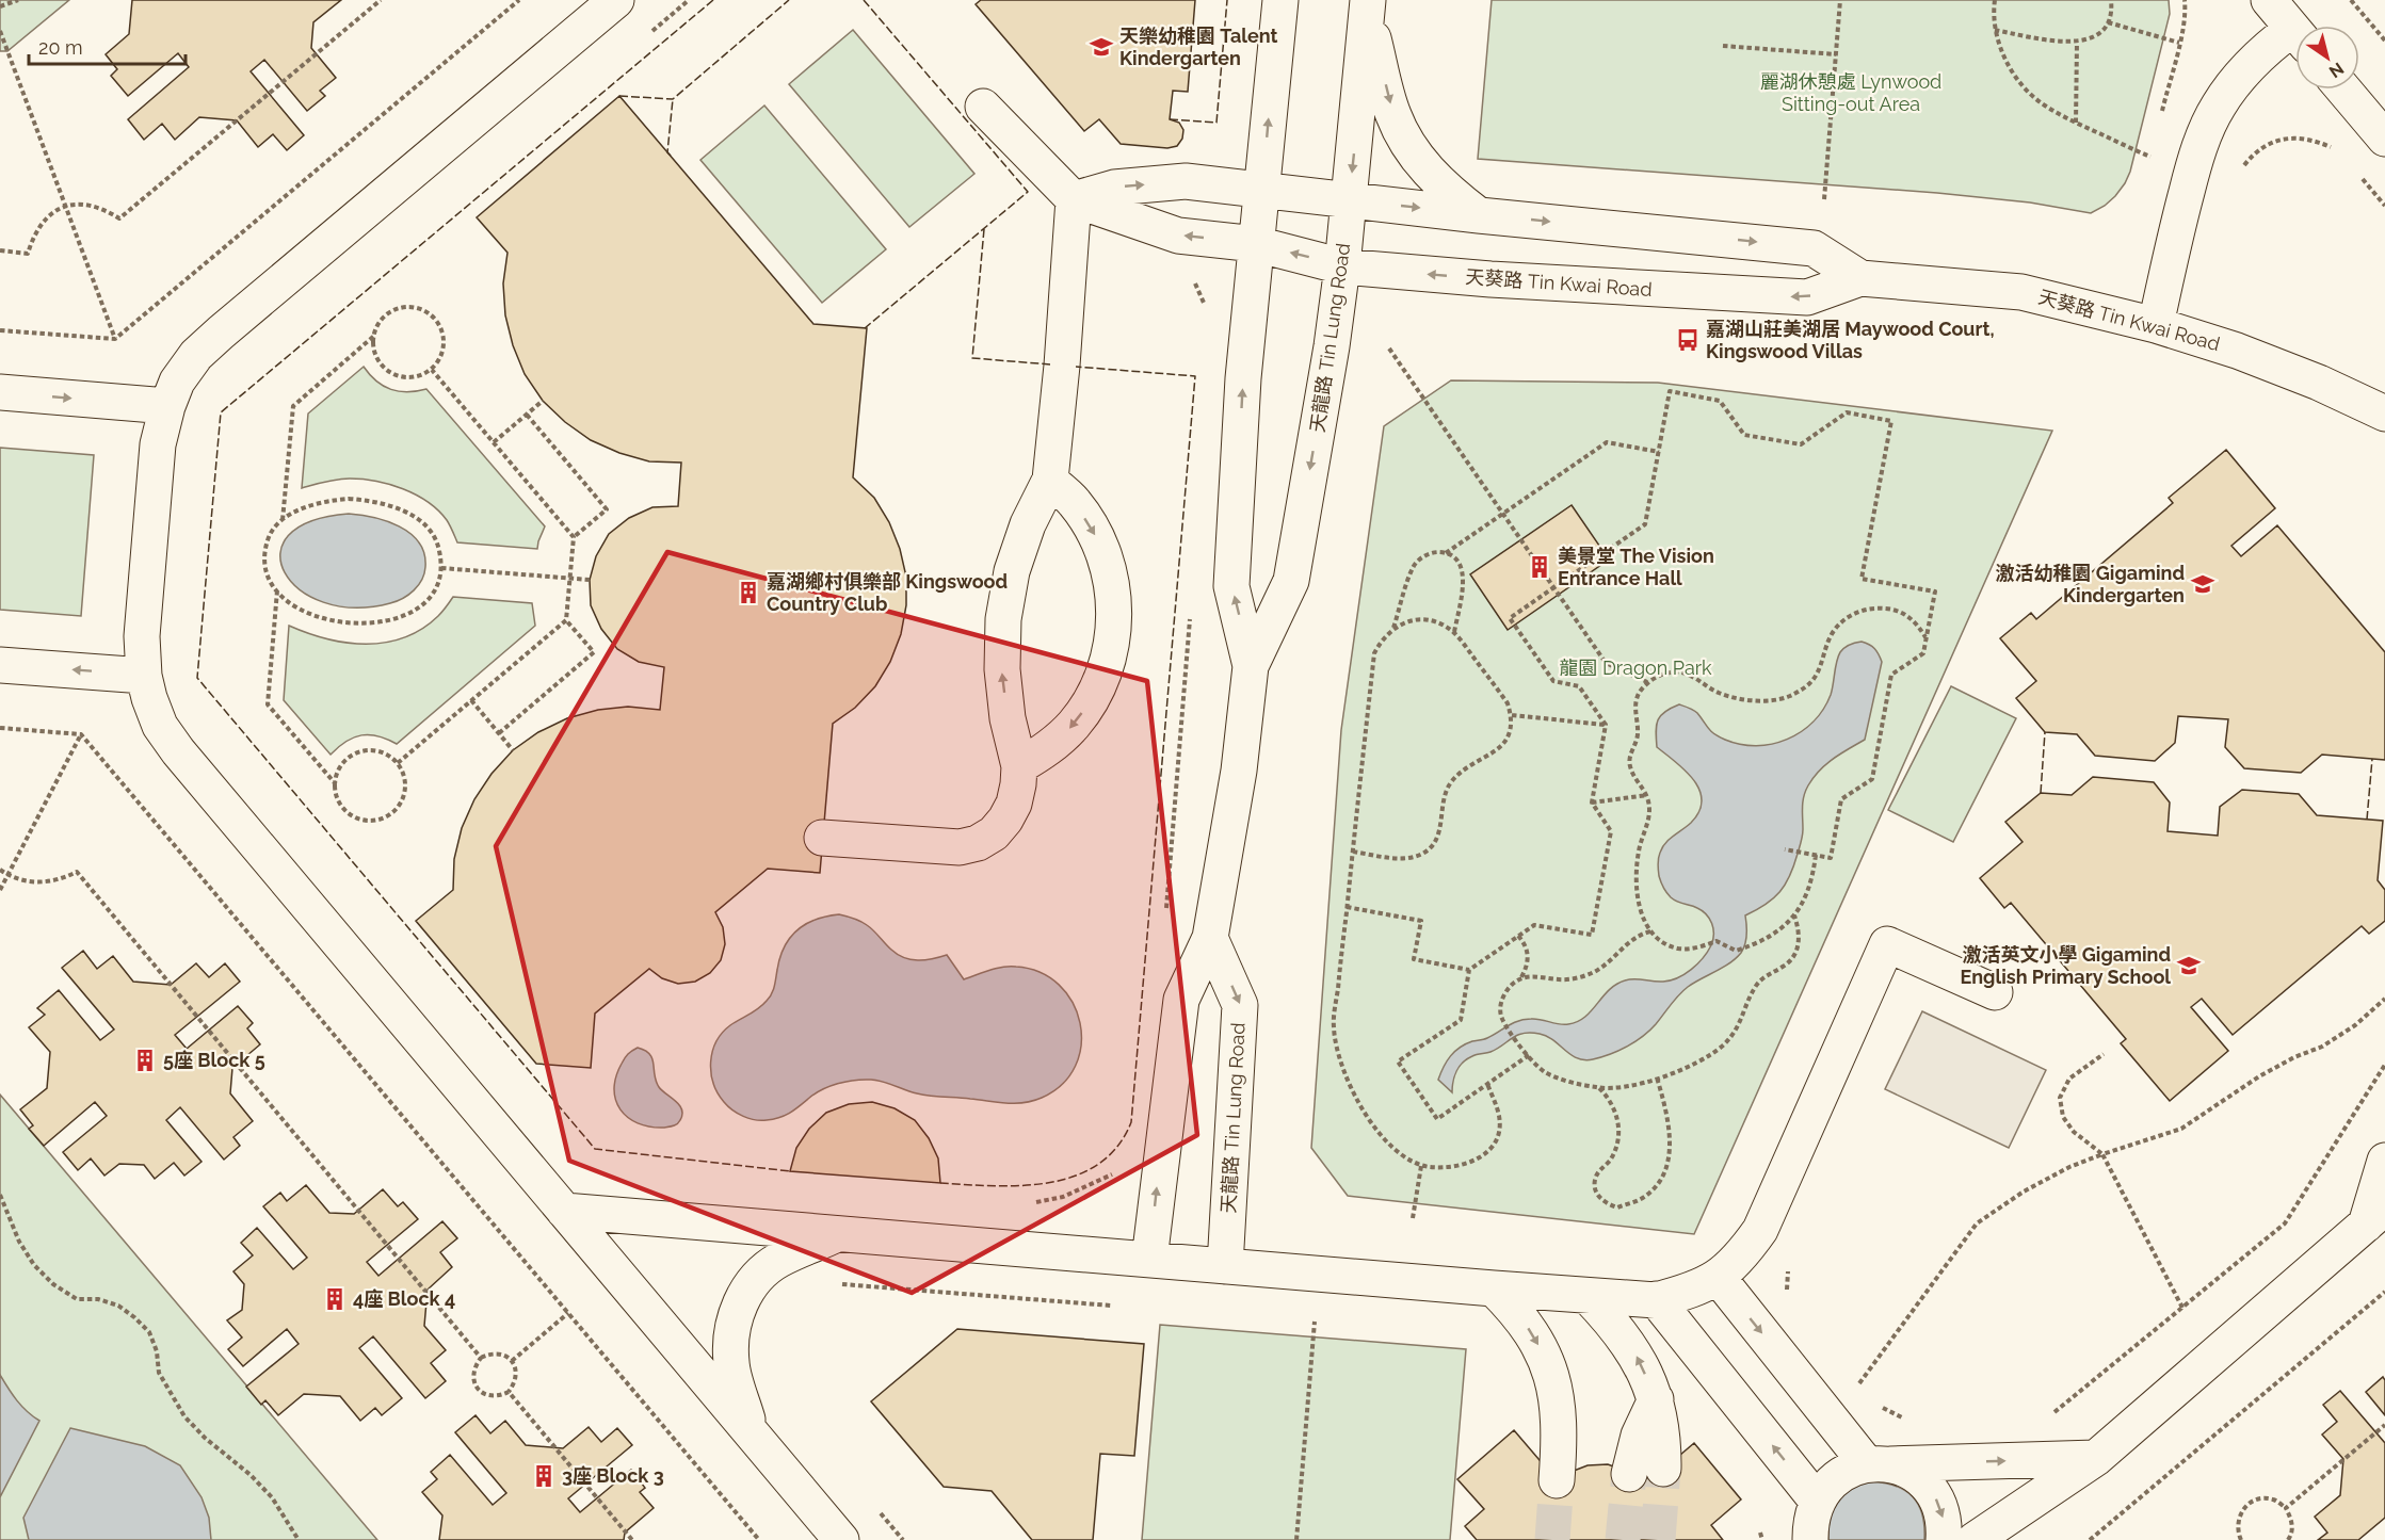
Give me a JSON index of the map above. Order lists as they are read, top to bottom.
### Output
{
  "streets": {
    "street": ["天葵路 Tin Kwai Road", "天龍路 Tin Lung Road"]
  },
  "crossings": [
    ["天葵路 Tin Kwai Road", "天龍路 Tin Lung Road"]
  ],
  "parks": ["麗湖休憩處 Lynwood Sitting-out Area", "龍園 Dragon Park"],
  "places": {
    "school or university": ["天樂幼稚園 Talent Kindergarten", "激活幼稚園 Gigamind Kindergarten", "激活英文小學 Gigamind English Primary School"],
    "bus stop": ["嘉湖山莊美湖居 Maywood Court, Kingswood Villas"],
    "building": [
      "美景堂 The Vision Entrance Hall",
      "嘉湖鄉村俱樂部 Kingswood Country Club",
      "5座 Block 5",
      "4座 Block 4",
      "3座 Block 3"
    ]
  },
  "scale_bar": "20 m",
  "north": "bottom right"
}
